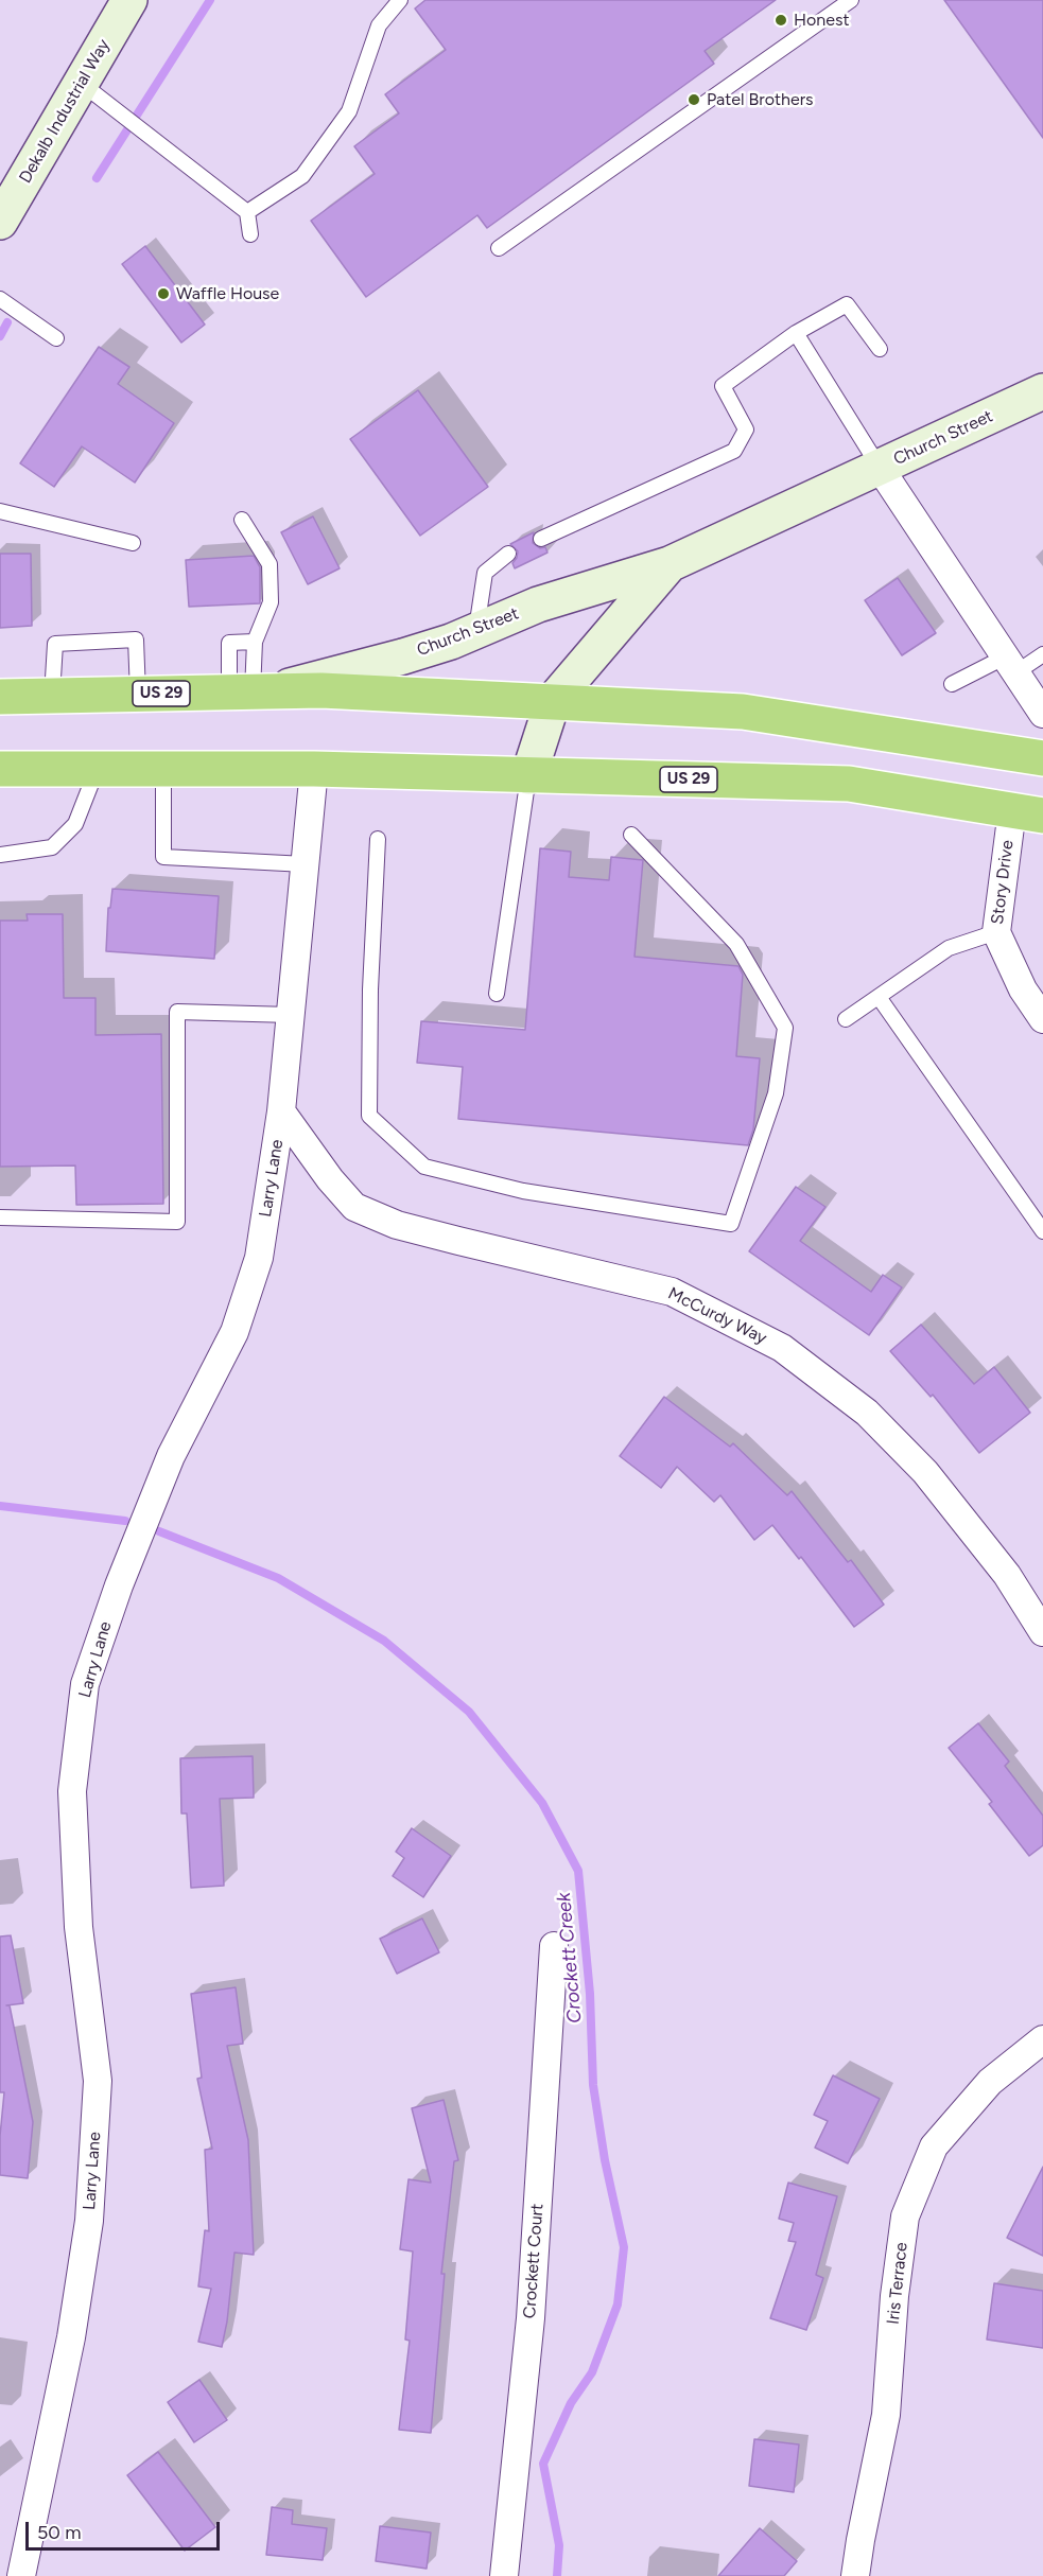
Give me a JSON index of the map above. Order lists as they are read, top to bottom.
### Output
{
  "streets": {
    "highway": ["US 29"],
    "main road": ["Dekalb Industrial Way", "Church Street"],
    "street": [
      "Story Drive",
      "Larry Lane",
      "McCurdy Way",
      "Crockett Court",
      "Iris Terrace"
    ]
  },
  "crossings": [
    ["Church Street", "US 29"],
    ["US 29", "Story Drive"],
    ["US 29", "Larry Lane"],
    ["Larry Lane", "McCurdy Way"]
  ],
  "water": ["Crockett Creek"],
  "places": ["Honest", "Patel Brothers", "Waffle House"],
  "scale_bar": "50 m"
}
